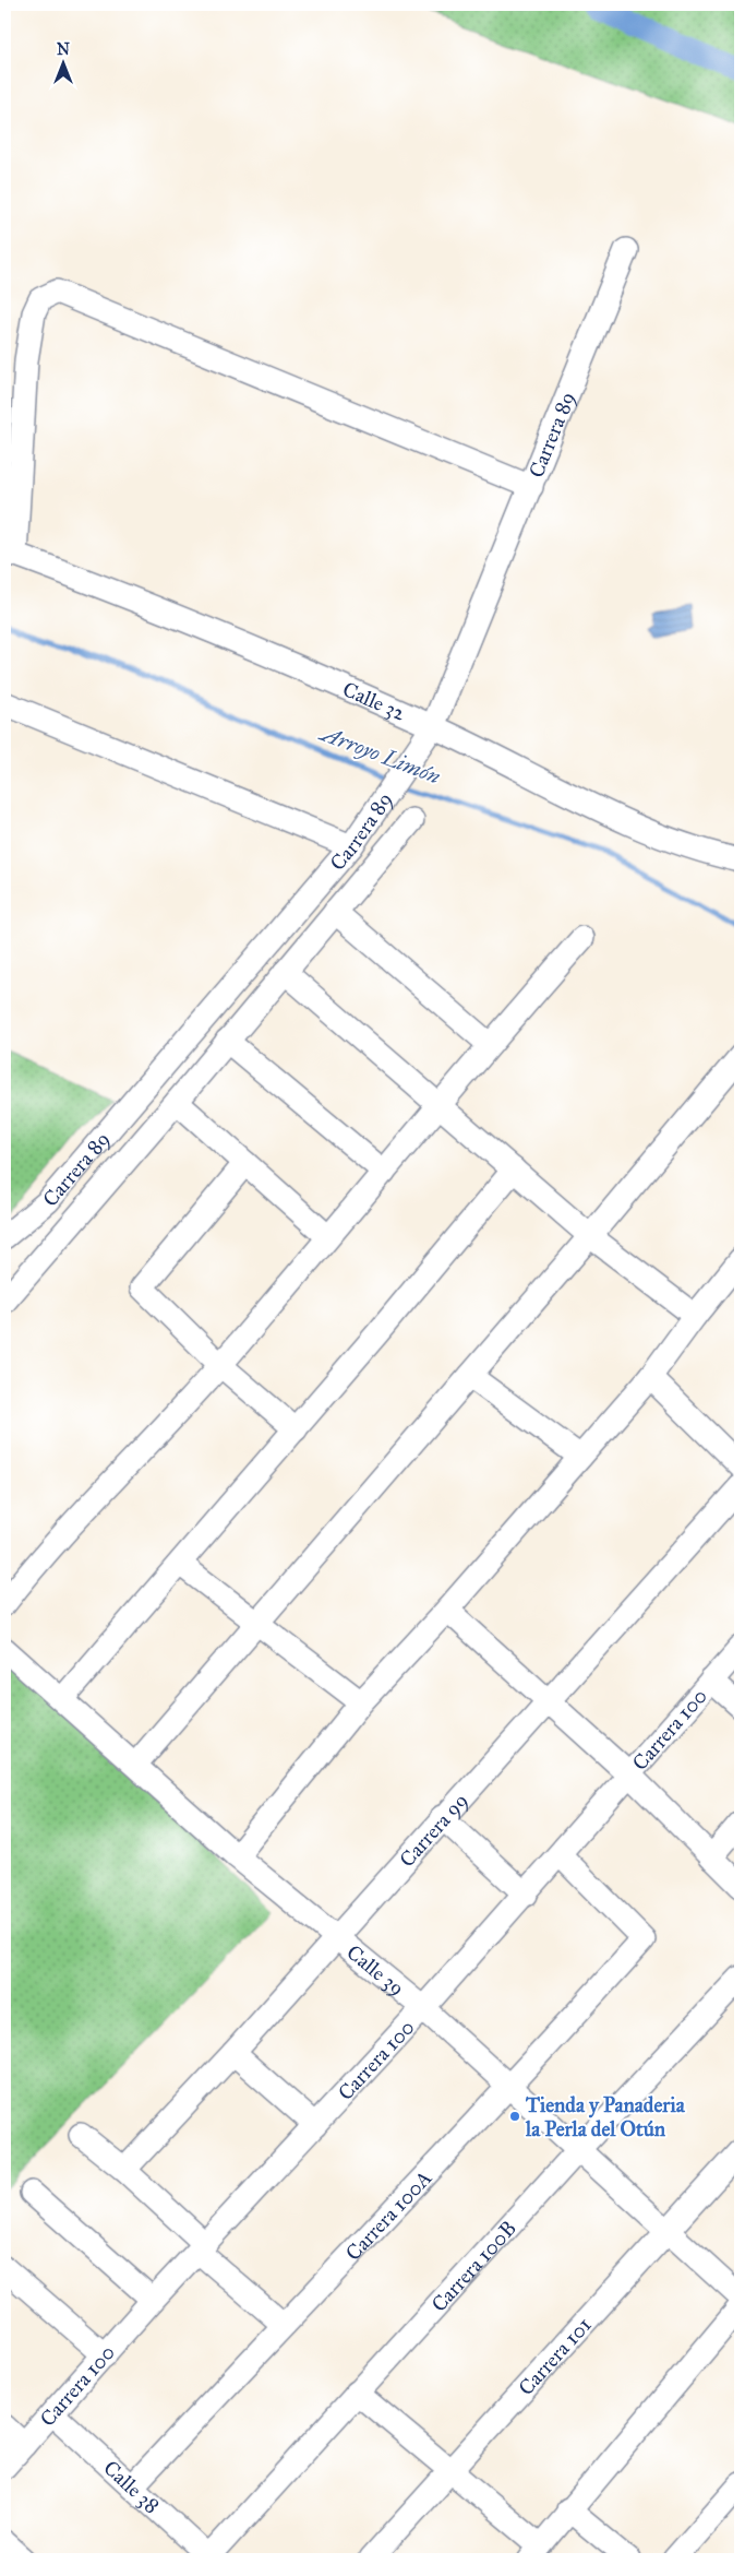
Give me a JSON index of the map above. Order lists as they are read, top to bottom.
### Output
{
  "streets": {
    "street": [
      "Carrera 89",
      "Calle 32",
      "Carrera 100",
      "Carrera 99",
      "Calle 39",
      "Carrera 100A",
      "Carrera 100B",
      "Carrera 101",
      "Calle 38"
    ]
  },
  "crossings": [
    ["Carrera 89", "Calle 32"],
    ["Carrera 100", "Calle 39"],
    ["Carrera 100", "Carrera 100A"],
    ["Carrera 100", "Calle 38"],
    ["Carrera 99", "Calle 39"],
    ["Calle 39", "Carrera 100A"],
    ["Calle 39", "Carrera 100B"],
    ["Calle 39", "Carrera 101"],
    ["Carrera 100A", "Calle 38"],
    ["Carrera 100B", "Calle 38"]
  ],
  "water": ["Arroyo Limón"],
  "places": ["Tienda y Panaderia la Perla del Otún"],
  "north": "top"
}
